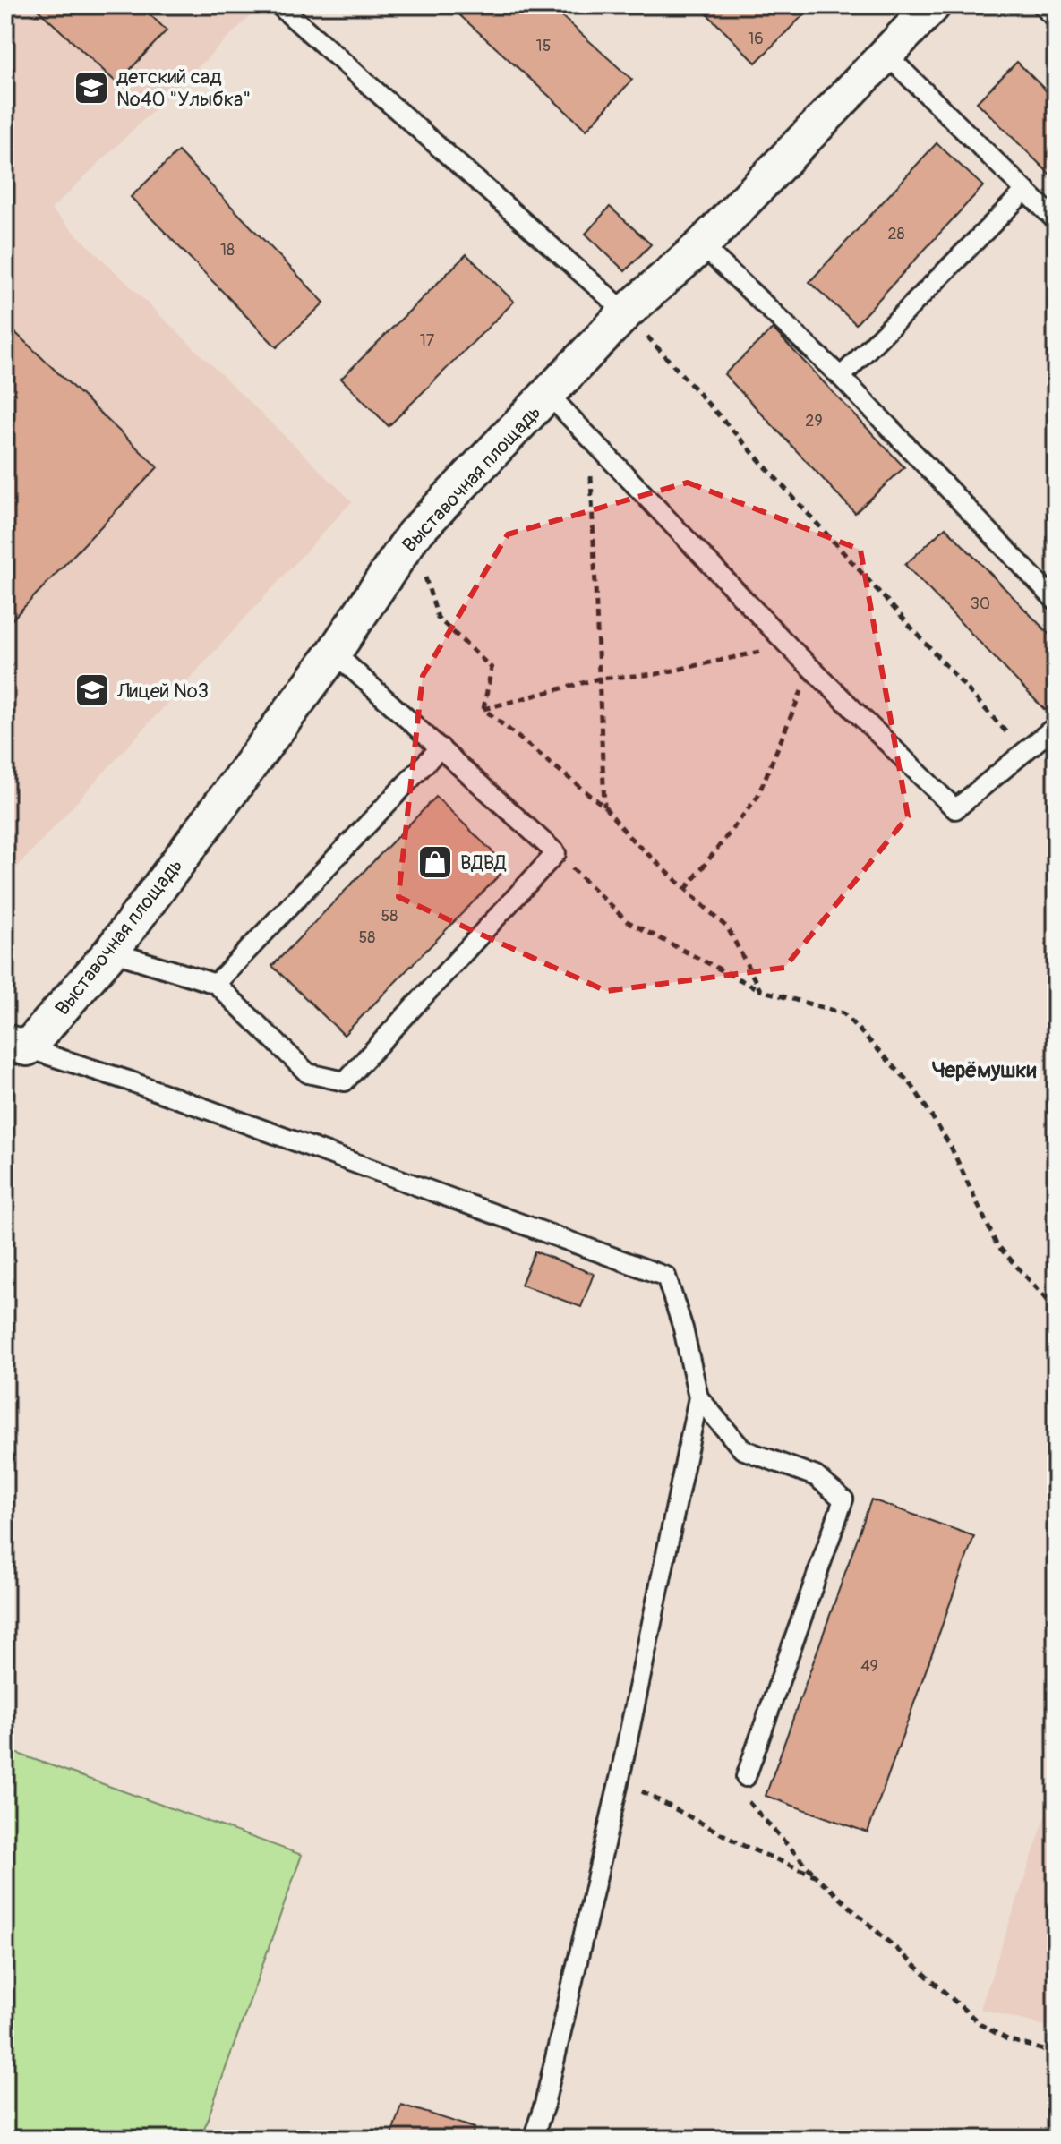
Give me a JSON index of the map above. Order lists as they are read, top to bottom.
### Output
{
  "streets": {
    "street": ["Выставочная площадь"]
  },
  "districts": ["Черёмушки"],
  "places": {
    "school or university": ["детский сад №40 \"Улыбка\"", "Лицей №3"],
    "shop": ["ВДВД"]
  },
  "house_numbers": [
    "16",
    "15",
    "28",
    "18",
    "17",
    "29",
    "30",
    "58",
    "58",
    "49"
  ]
}
